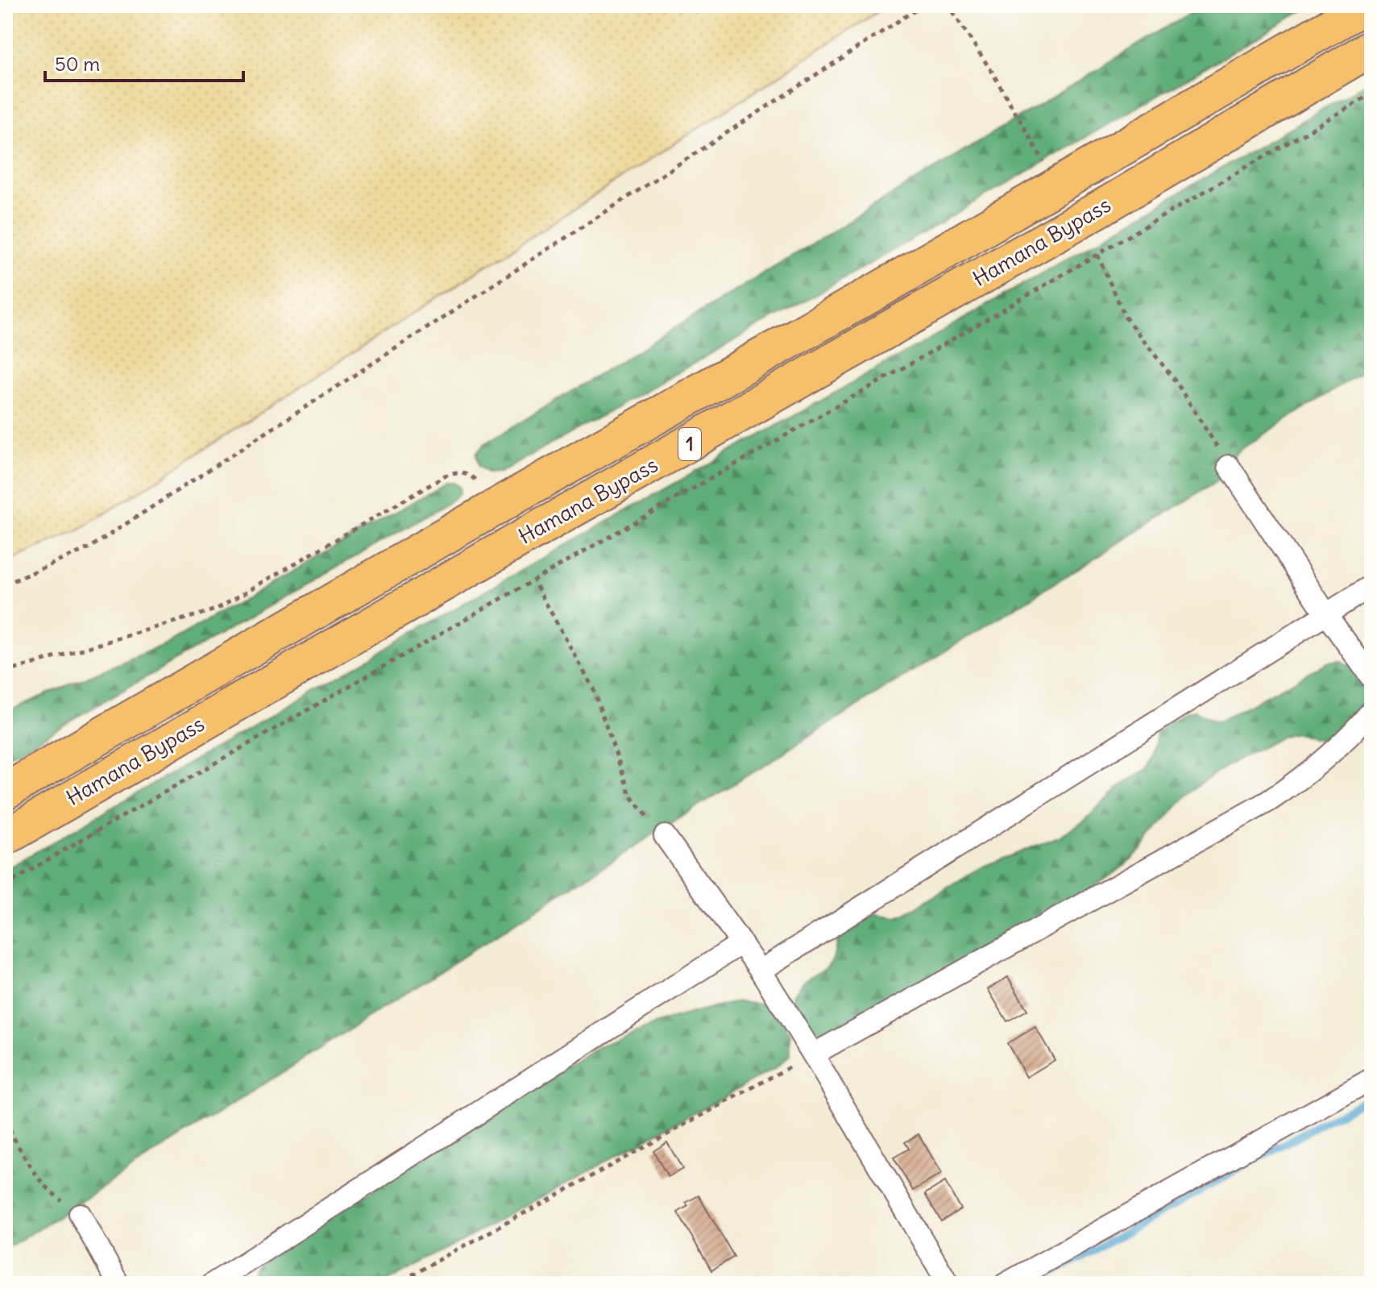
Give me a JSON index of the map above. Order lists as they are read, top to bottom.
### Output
{
  "streets": {
    "highway": ["Hamana Bypass", "1"]
  },
  "scale_bar": "50 m"
}
